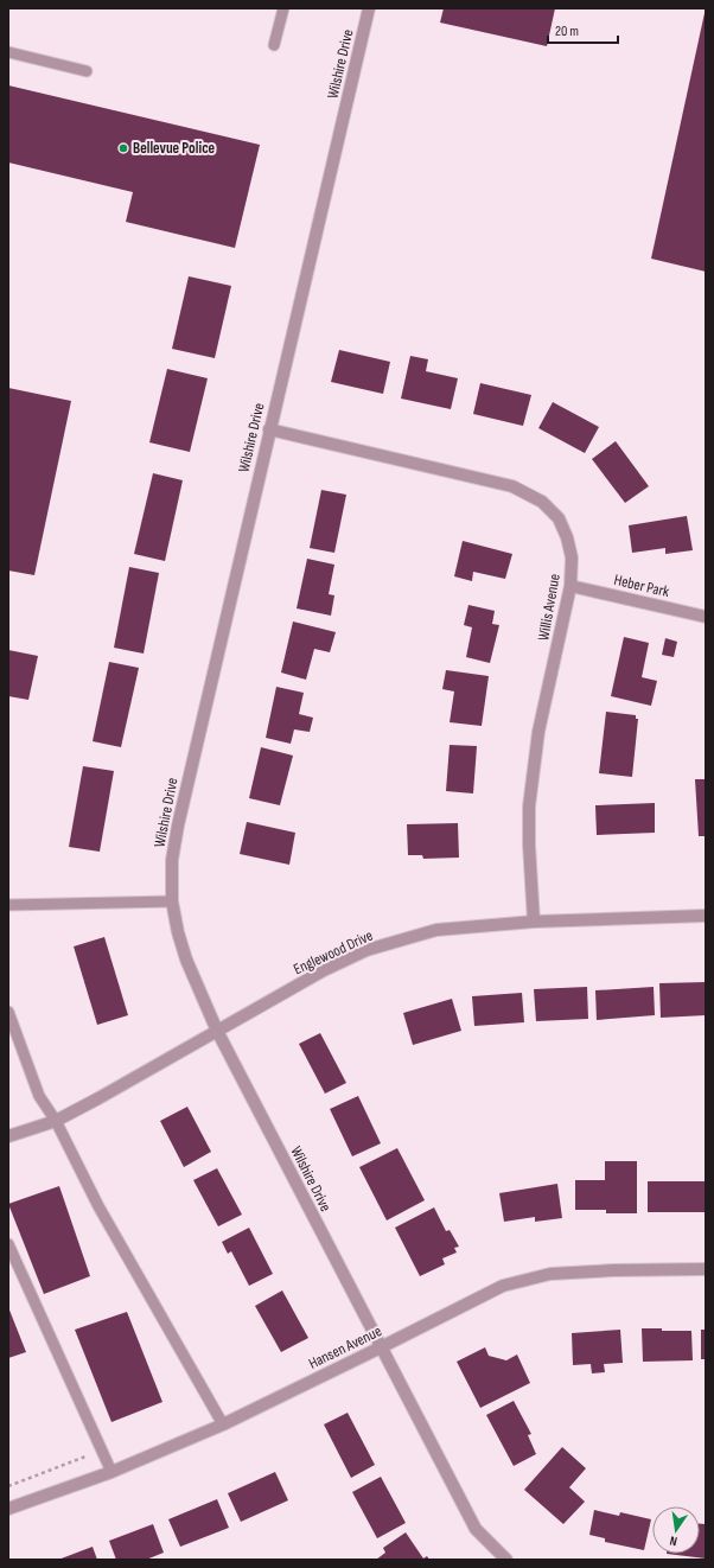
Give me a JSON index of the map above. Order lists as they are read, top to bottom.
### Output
{
  "streets": {
    "street": [
      "Wilshire Drive",
      "Heber Park",
      "Willis Avenue",
      "Englewood Drive",
      "Hansen Avenue"
    ]
  },
  "crossings": [
    ["Wilshire Drive", "Willis Avenue"],
    ["Wilshire Drive", "Englewood Drive"],
    ["Wilshire Drive", "Hansen Avenue"],
    ["Heber Park", "Willis Avenue"],
    ["Willis Avenue", "Englewood Drive"]
  ],
  "places": ["Bellevue Police"],
  "scale_bar": "20 m",
  "north": "bottom"
}
